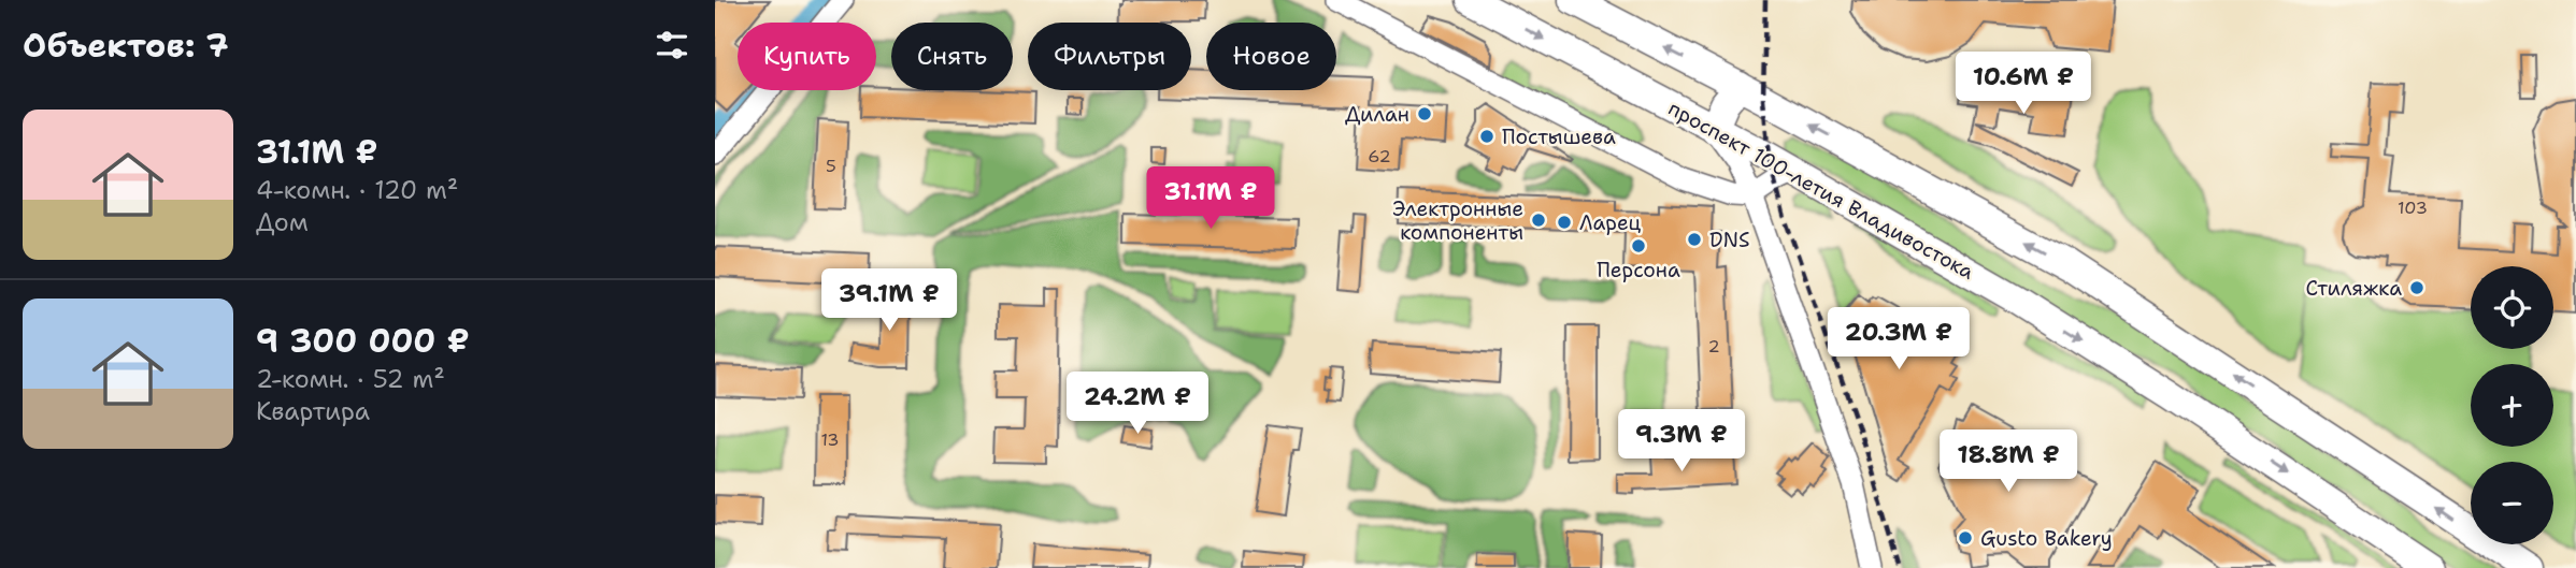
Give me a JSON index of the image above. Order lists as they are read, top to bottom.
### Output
{
  "streets": {
    "highway": ["проспект 100-летия Владивостока"]
  },
  "places": [
    "Дилан",
    "Постышева",
    "Электронные компоненты",
    "Ларец",
    "DNS",
    "Персона",
    "Стиляжка",
    "Gusto Bakery"
  ],
  "house_numbers": [
    "62",
    "5",
    "103",
    "2",
    "13"
  ],
  "page": {
    "heading": "Объектов: 7",
    "chip": [
      "Купить",
      "Снять",
      "Фильтры",
      "Новое"
    ],
    "price": [
      "10.6M ₽",
      "31.1M ₽",
      "39.1M ₽",
      "20.3M ₽",
      "24.2M ₽",
      "9.3M ₽",
      "18.8M ₽"
    ],
    "list": [
      {
        "name": "31.1M ₽",
        "note": "4-комн. · 120 m² · Дом"
      },
      {
        "name": "9 300 000 ₽",
        "note": "2-комн. · 52 m² · Квартира"
      }
    ],
    "map_buttons": ["+", "−"]
  }
}
